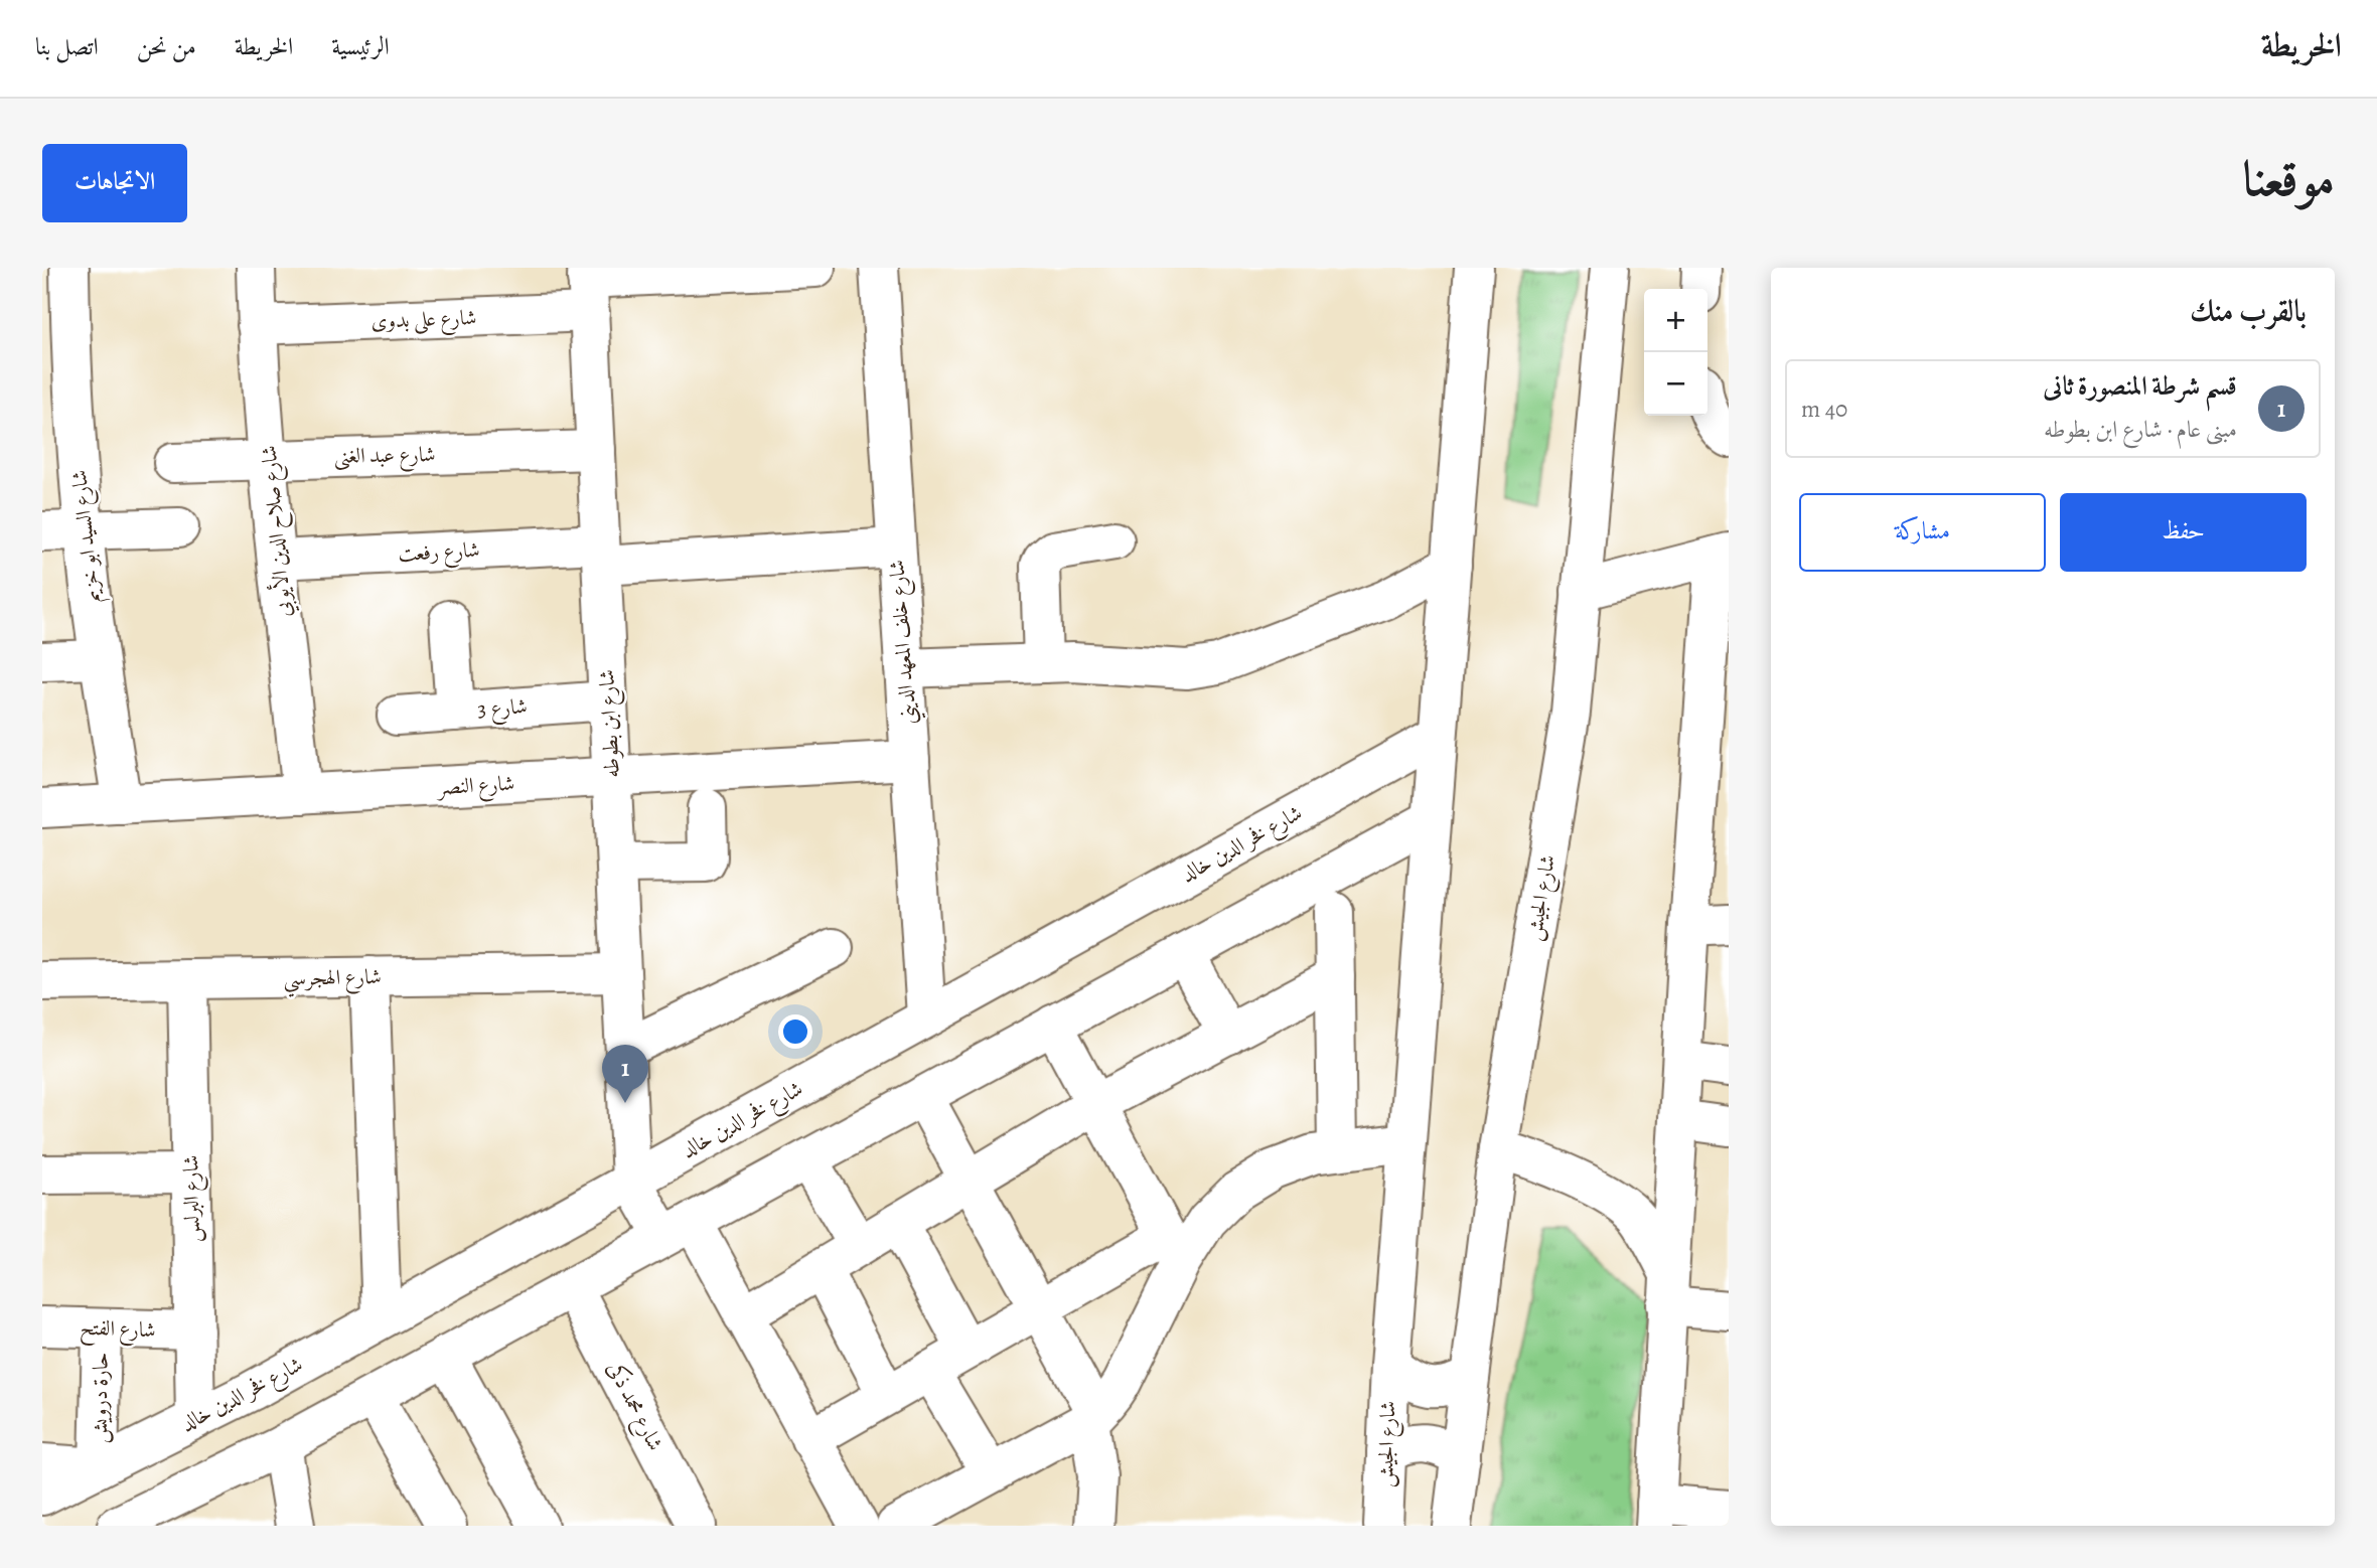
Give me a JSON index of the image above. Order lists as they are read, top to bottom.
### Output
{
  "streets": {
    "street": [
      "شارع على بدوى",
      "شارع عبد الغنى",
      "شارع صلاح الدين الأيوبي",
      "شارع السيد ابو خزيم",
      "شارع رفعت",
      "شارع خلف المعهد الديني",
      "شارع 3",
      "شارع ابن بطوطه",
      "شارع النصر",
      "شارع فخر الدين خالد",
      "شارع الجيش",
      "شارع الهجرسي",
      "شارع البرلس",
      "شارع الفتح",
      "حارة درويش",
      "شارع محمد ذكى"
    ]
  },
  "crossings": [
    ["شارع على بدوى", "شارع صلاح الدين الأيوبي"],
    ["شارع على بدوى", "شارع ابن بطوطه"],
    ["شارع عبد الغنى", "شارع صلاح الدين الأيوبي"],
    ["شارع عبد الغنى", "شارع ابن بطوطه"],
    ["شارع صلاح الدين الأيوبي", "شارع رفعت"],
    ["شارع صلاح الدين الأيوبي", "شارع النصر"],
    ["شارع السيد ابو خزيم", "شارع النصر"],
    ["شارع رفعت", "شارع خلف المعهد الديني"],
    ["شارع رفعت", "شارع ابن بطوطه"],
    ["شارع خلف المعهد الديني", "شارع النصر"],
    ["شارع خلف المعهد الديني", "شارع فخر الدين خالد"],
    ["شارع 3", "شارع ابن بطوطه"],
    ["شارع ابن بطوطه", "شارع النصر"],
    ["شارع ابن بطوطه", "شارع فخر الدين خالد"],
    ["شارع ابن بطوطه", "شارع الهجرسي"],
    ["شارع فخر الدين خالد", "شارع الجيش"],
    ["شارع فخر الدين خالد", "شارع البرلس"],
    ["شارع فخر الدين خالد", "حارة درويش"],
    ["شارع الهجرسي", "شارع البرلس"],
    ["شارع البرلس", "شارع الفتح"],
    ["شارع الفتح", "حارة درويش"]
  ],
  "page": {
    "header": "الخريطة",
    "nav": [
      "الرئيسية",
      "الخريطة",
      "من نحن",
      "اتصل بنا"
    ],
    "title": "موقعنا",
    "buttons": [
      "الاتجاهات",
      ["حفظ", "مشاركة"]
    ],
    "heading": "بالقرب منك",
    "map_buttons": ["+", "−"],
    "list": [
      {
        "mark": "1",
        "name": "قسم شرطة المنصورة ثانى",
        "note": "مبنى عام · شارع ابن بطوطه",
        "value": "40 m"
      }
    ],
    "pins": "1"
  }
}
